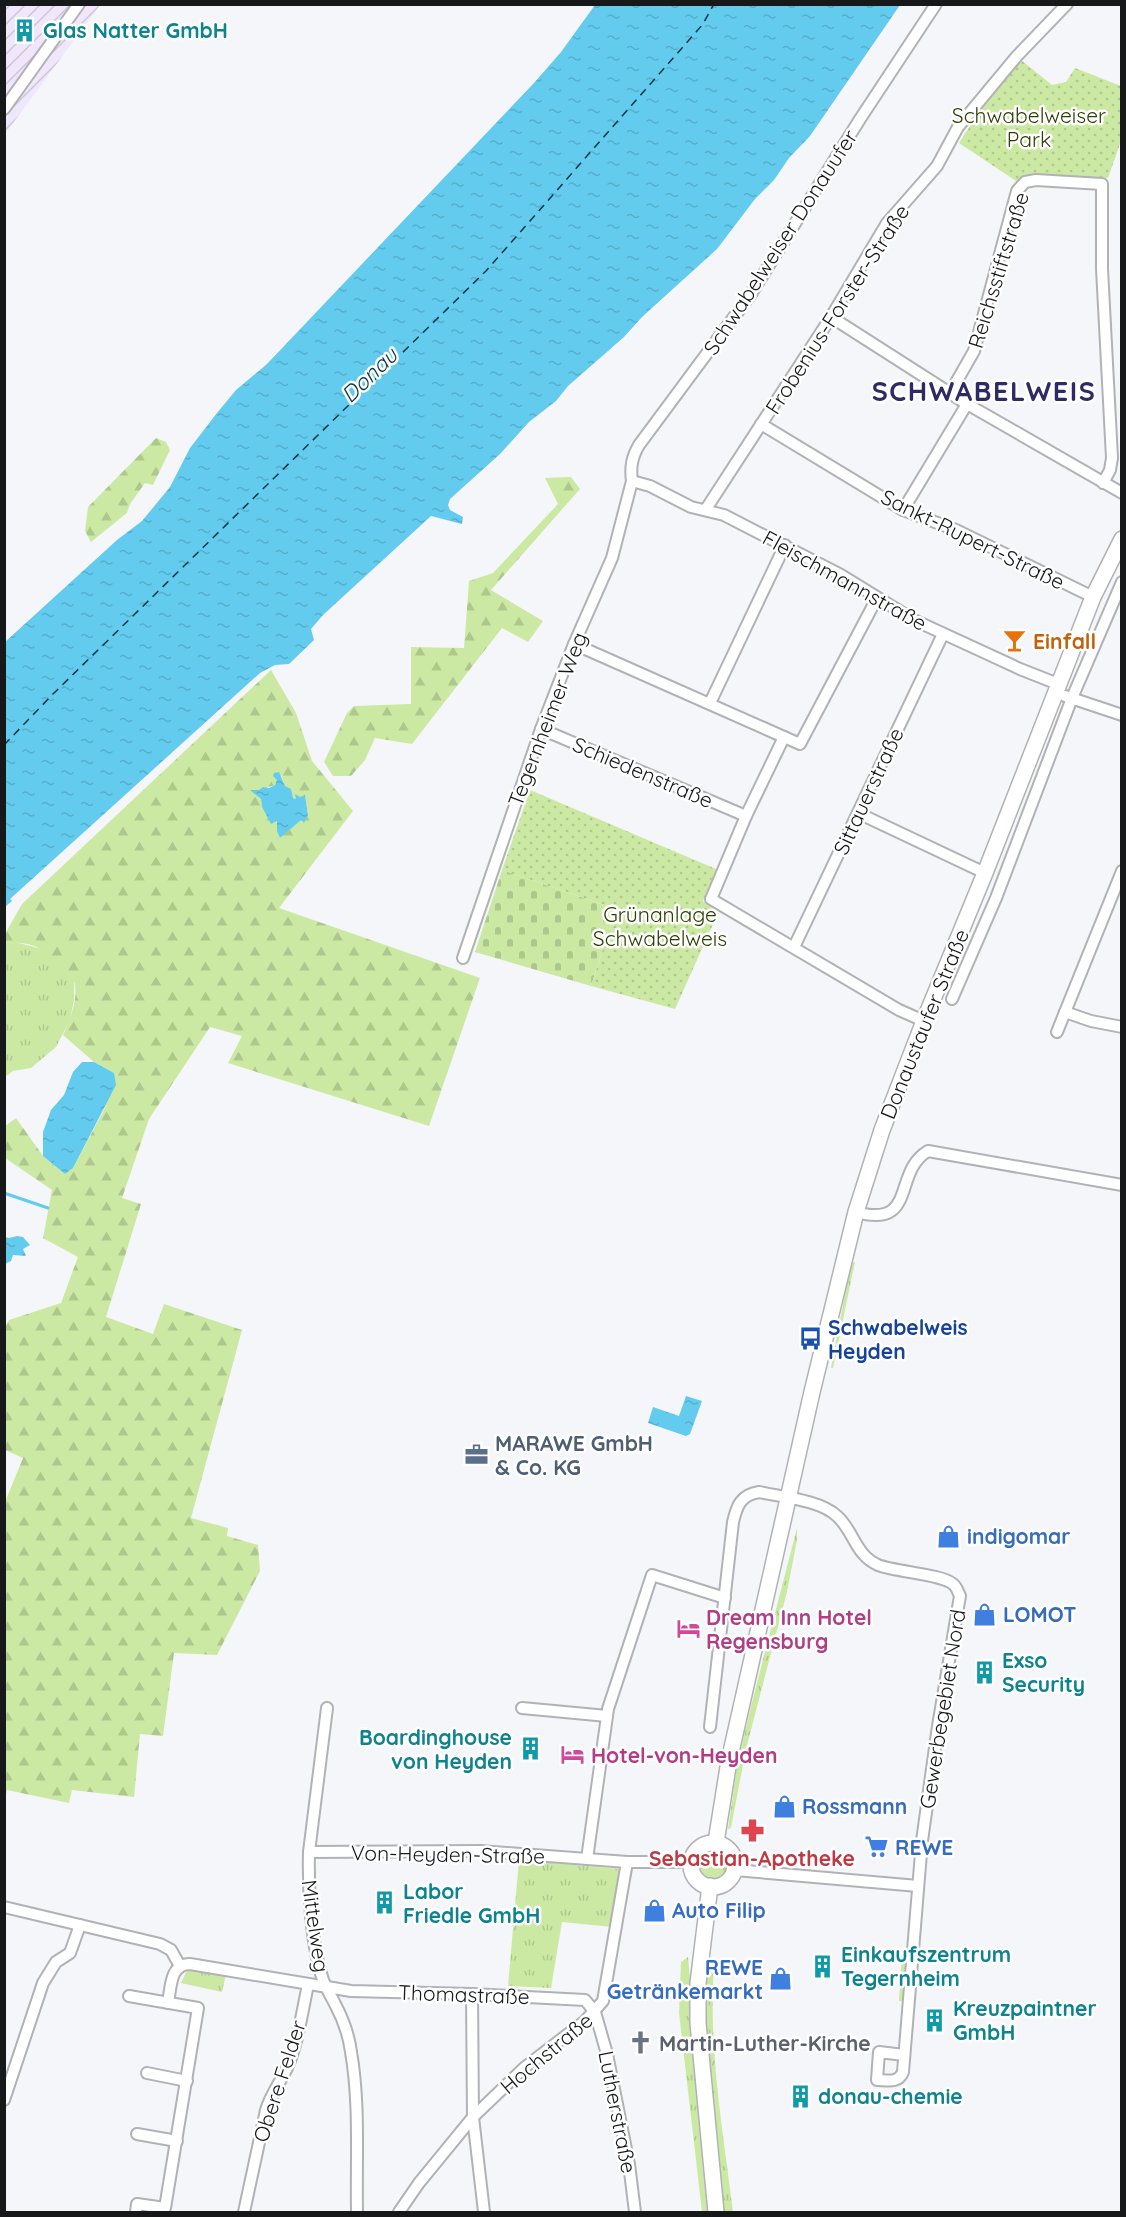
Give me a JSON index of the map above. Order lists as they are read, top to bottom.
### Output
{
  "streets": {
    "main road": ["Donaustaufer Straße"],
    "street": [
      "Schwabelweiser Donauufer",
      "Reichsstiftstraße",
      "Frobenius-Forster-Straße",
      "Sankt-Rupert-Straße",
      "Fleischmannstraße",
      "Tegernheimer Weg",
      "Schiedenstraße",
      "Sittauerstraße",
      "Gewerbegebiet Nord",
      "Von-Heyden-Straße",
      "Mittelweg",
      "Thomastraße",
      "Hochstraße",
      "Obere Felder",
      "Lutherstraße"
    ]
  },
  "crossings": [
    ["Schwabelweiser Donauufer", "Fleischmannstraße"],
    ["Schwabelweiser Donauufer", "Tegernheimer Weg"],
    ["Frobenius-Forster-Straße", "Sankt-Rupert-Straße"],
    ["Frobenius-Forster-Straße", "Fleischmannstraße"],
    ["Sankt-Rupert-Straße", "Donaustaufer Straße"],
    ["Fleischmannstraße", "Tegernheimer Weg"],
    ["Fleischmannstraße", "Sittauerstraße"],
    ["Fleischmannstraße", "Donaustaufer Straße"],
    ["Tegernheimer Weg", "Schiedenstraße"],
    ["Donaustaufer Straße", "Gewerbegebiet Nord"],
    ["Donaustaufer Straße", "Von-Heyden-Straße"],
    ["Von-Heyden-Straße", "Mittelweg"],
    ["Von-Heyden-Straße", "Hochstraße"],
    ["Mittelweg", "Thomastraße"],
    ["Thomastraße", "Hochstraße"],
    ["Thomastraße", "Lutherstraße"],
    ["Hochstraße", "Lutherstraße"]
  ],
  "districts": ["SCHWABELWEIS"],
  "water": ["Donau"],
  "parks": ["Schwabelweiser Park", "Grünanlage Schwabelweis"],
  "places": {
    "building": [
      "Glas Natter GmbH",
      "Exso Security",
      "Boardinghouse von Heyden",
      "Labor Friedle GmbH",
      "Einkaufszentrum Tegernheim",
      "Kreuzpaintner GmbH",
      "donau-chemie"
    ],
    "bar": ["Einfall"],
    "bus stop": ["Schwabelweis Heyden"],
    "office": ["MARAWE GmbH & Co. KG"],
    "shop": [
      "indigomar",
      "LOMOT",
      "Rossmann",
      "Auto Filip",
      "REWE Getränkemarkt"
    ],
    "hotel": ["Dream Inn Hotel Regensburg", "Hotel-von-Heyden"],
    "pharmacy": ["Sebastian-Apotheke"],
    "supermarket": ["REWE"],
    "church": ["Martin-Luther-Kirche"]
  }
}
